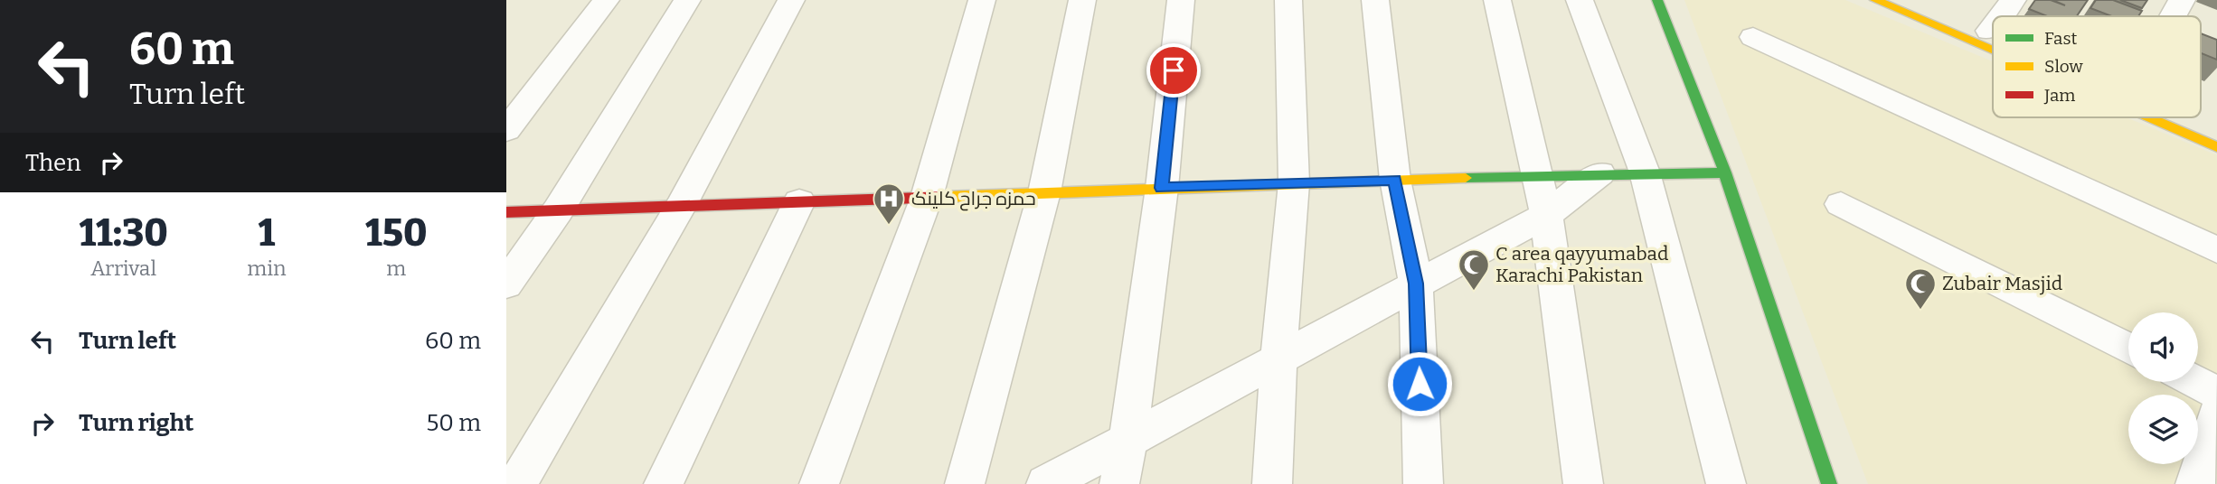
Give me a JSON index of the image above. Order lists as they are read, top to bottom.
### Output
{
  "places": {
    "hospital": ["حمزہ جراح کلینک"],
    "mosque": ["C area qayyumabad Karachi Pakistan", "Zubair Masjid"]
  },
  "legend": ["Fast", "Slow", "Jam"],
  "page": {
    "turn": ["60 m", "Turn left"],
    "then": "Then",
    "eta": [
      "11:30",
      "Arrival",
      "1",
      "min",
      "150",
      "m"
    ],
    "list": [
      {
        "name": "Turn left",
        "value": "60 m"
      },
      {
        "name": "Turn right",
        "value": "50 m"
      }
    ]
  }
}
